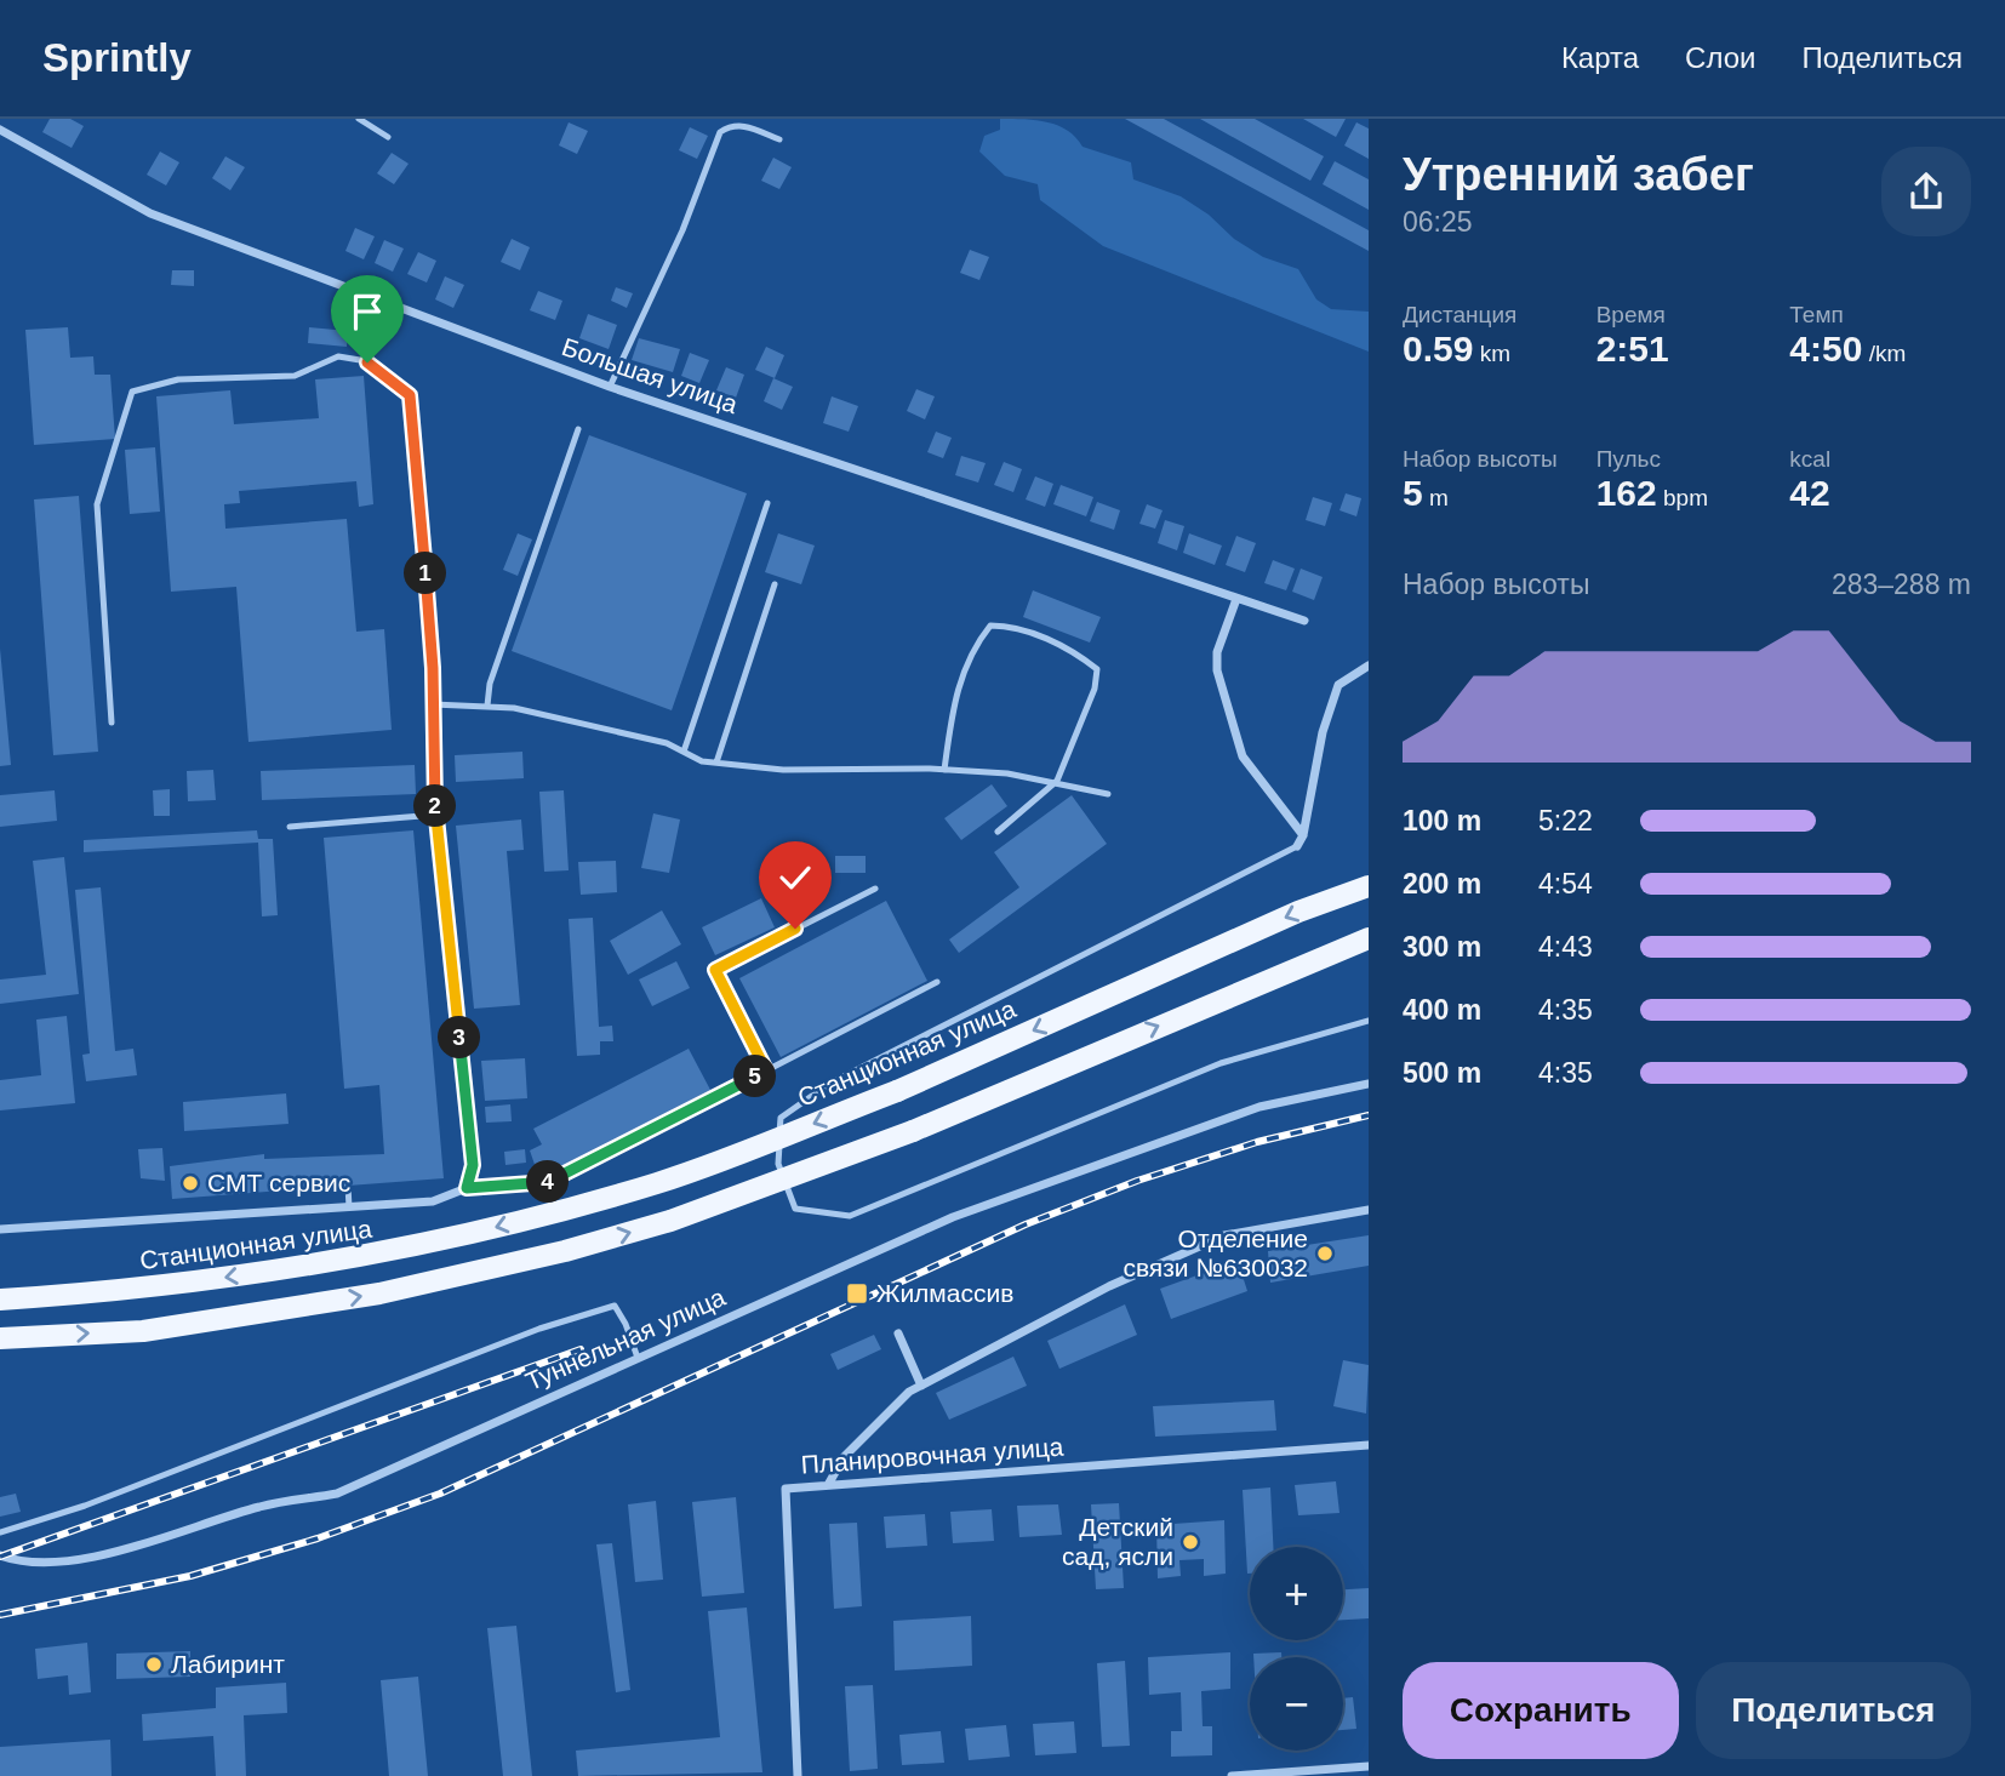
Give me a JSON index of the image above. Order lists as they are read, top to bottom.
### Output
{
  "streets": {
    "main road": ["Станционная улица"],
    "street": ["Большая улица", "Туннельная улица", "Планировочная улица"]
  },
  "places": {
    "other": [
      "СМТ сервис",
      "Отделение связи №630032",
      "Детский сад, ясли",
      "Лабиринт"
    ],
    "transit": ["Жилмассив"]
  },
  "page": {
    "header": "Sprintly",
    "nav": ["Карта", "Слои", "Поделиться"],
    "heading": ["Утренний забег", "06:25"],
    "stats": [
      ["Дистанция", "0.59 km"],
      ["Время", "2:51"],
      ["Темп", "4:50 /km"],
      ["Набор высоты", "5 m"],
      ["Пульс", "162 bpm"],
      ["kcal", "42"]
    ],
    "pins": [
      "1",
      "2",
      "3",
      "5",
      "4"
    ],
    "chart": ["Набор высоты", "283–288 m"],
    "list": [
      {
        "name": "100 m",
        "note": "5:22"
      },
      {
        "name": "200 m",
        "note": "4:54"
      },
      {
        "name": "300 m",
        "note": "4:43"
      },
      {
        "name": "400 m",
        "note": "4:35"
      },
      {
        "name": "500 m",
        "note": "4:35"
      }
    ],
    "map_buttons": ["+", "−"],
    "buttons": ["Сохранить", "Поделиться"]
  }
}
